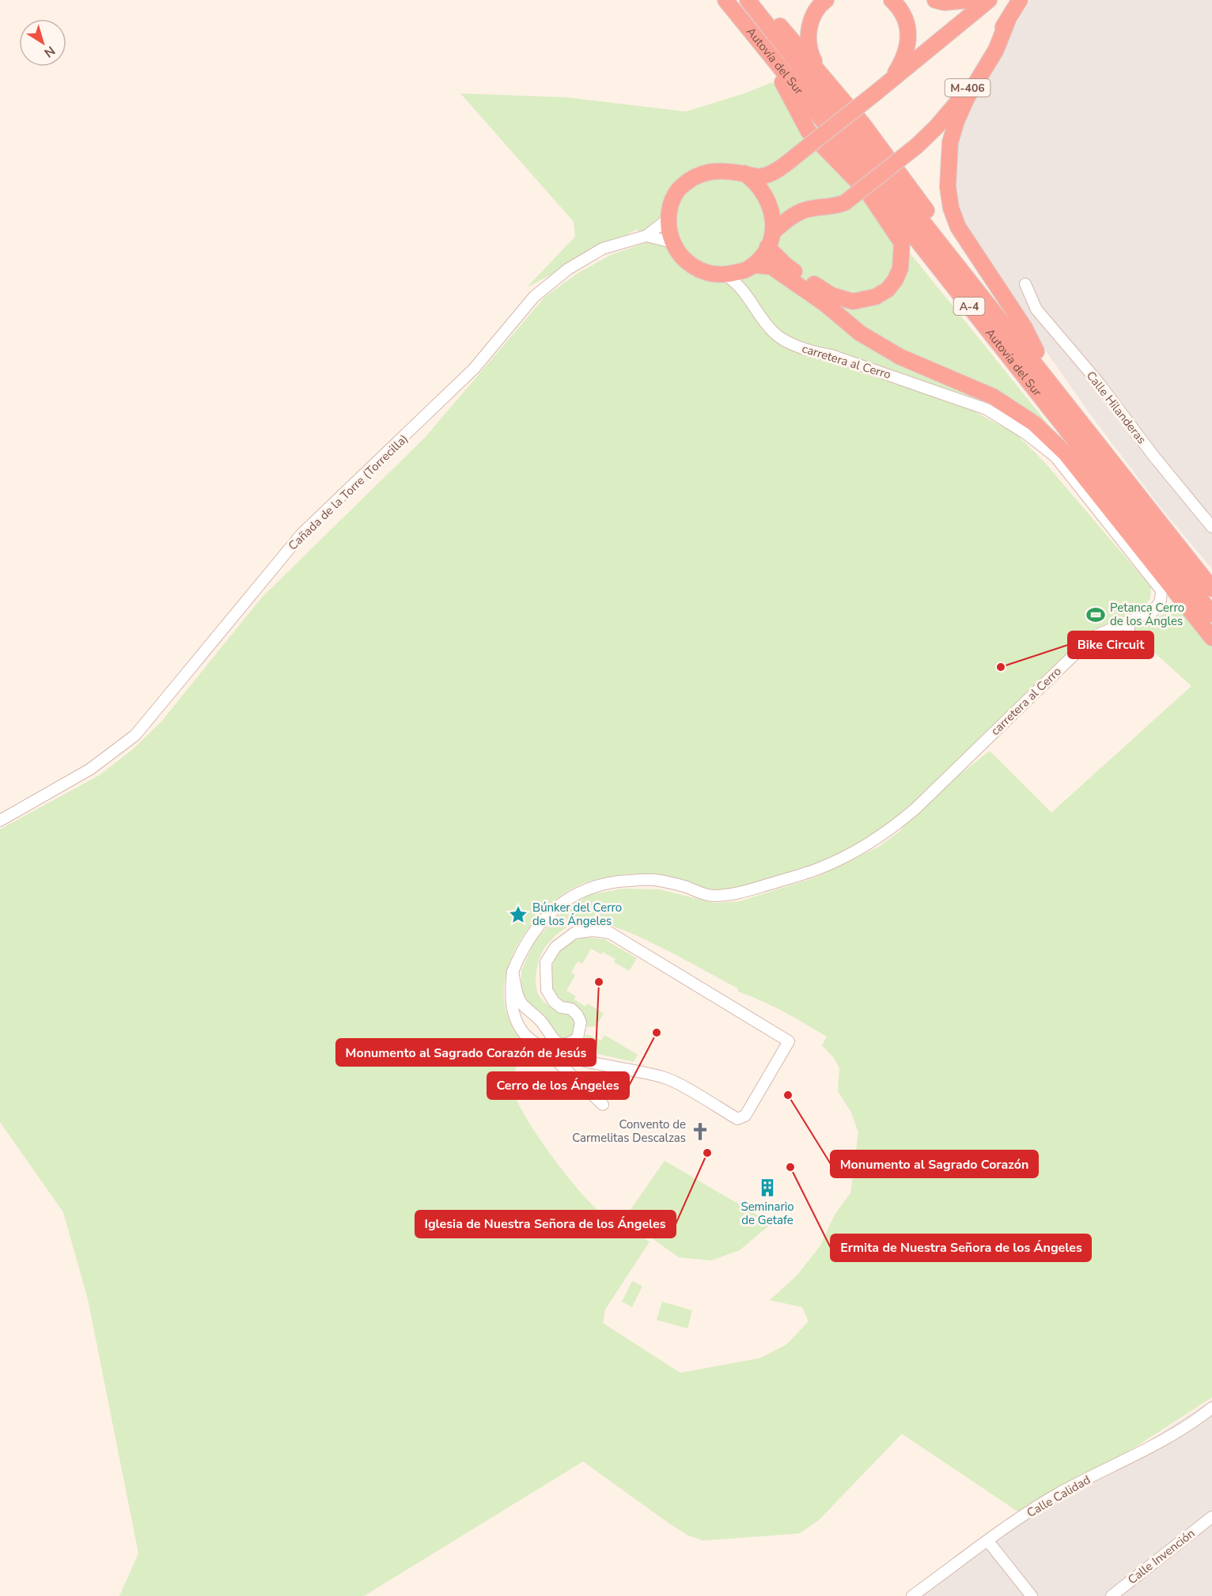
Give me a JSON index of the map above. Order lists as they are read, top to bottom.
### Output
{
  "streets": {
    "highway": ["Autovía del Sur", "M-406", "A-4"],
    "street": [
      "carretera al Cerro",
      "Calle Hilanderas",
      "Cañada de la Torre (Torrecilla)",
      "Calle Calidad",
      "Calle Invención"
    ]
  },
  "crossings": [
    ["M-406", "Cañada de la Torre (Torrecilla)"]
  ],
  "places": {
    "sports": ["Petanca Cerro de los Ángles"],
    "other": [
      "Bike Circuit",
      "Monumento al Sagrado Corazón de Jesús",
      "Cerro de los Ángeles",
      "Monumento al Sagrado Corazón",
      "Iglesia de Nuestra Señora de los Ángeles",
      "Ermita de Nuestra Señora de los Ángeles"
    ],
    "place": ["Búnker del Cerro de los Ángeles"],
    "church": ["Convento de Carmelitas Descalzas"],
    "building": ["Seminario de Getafe"]
  },
  "north": "bottom right"
}
